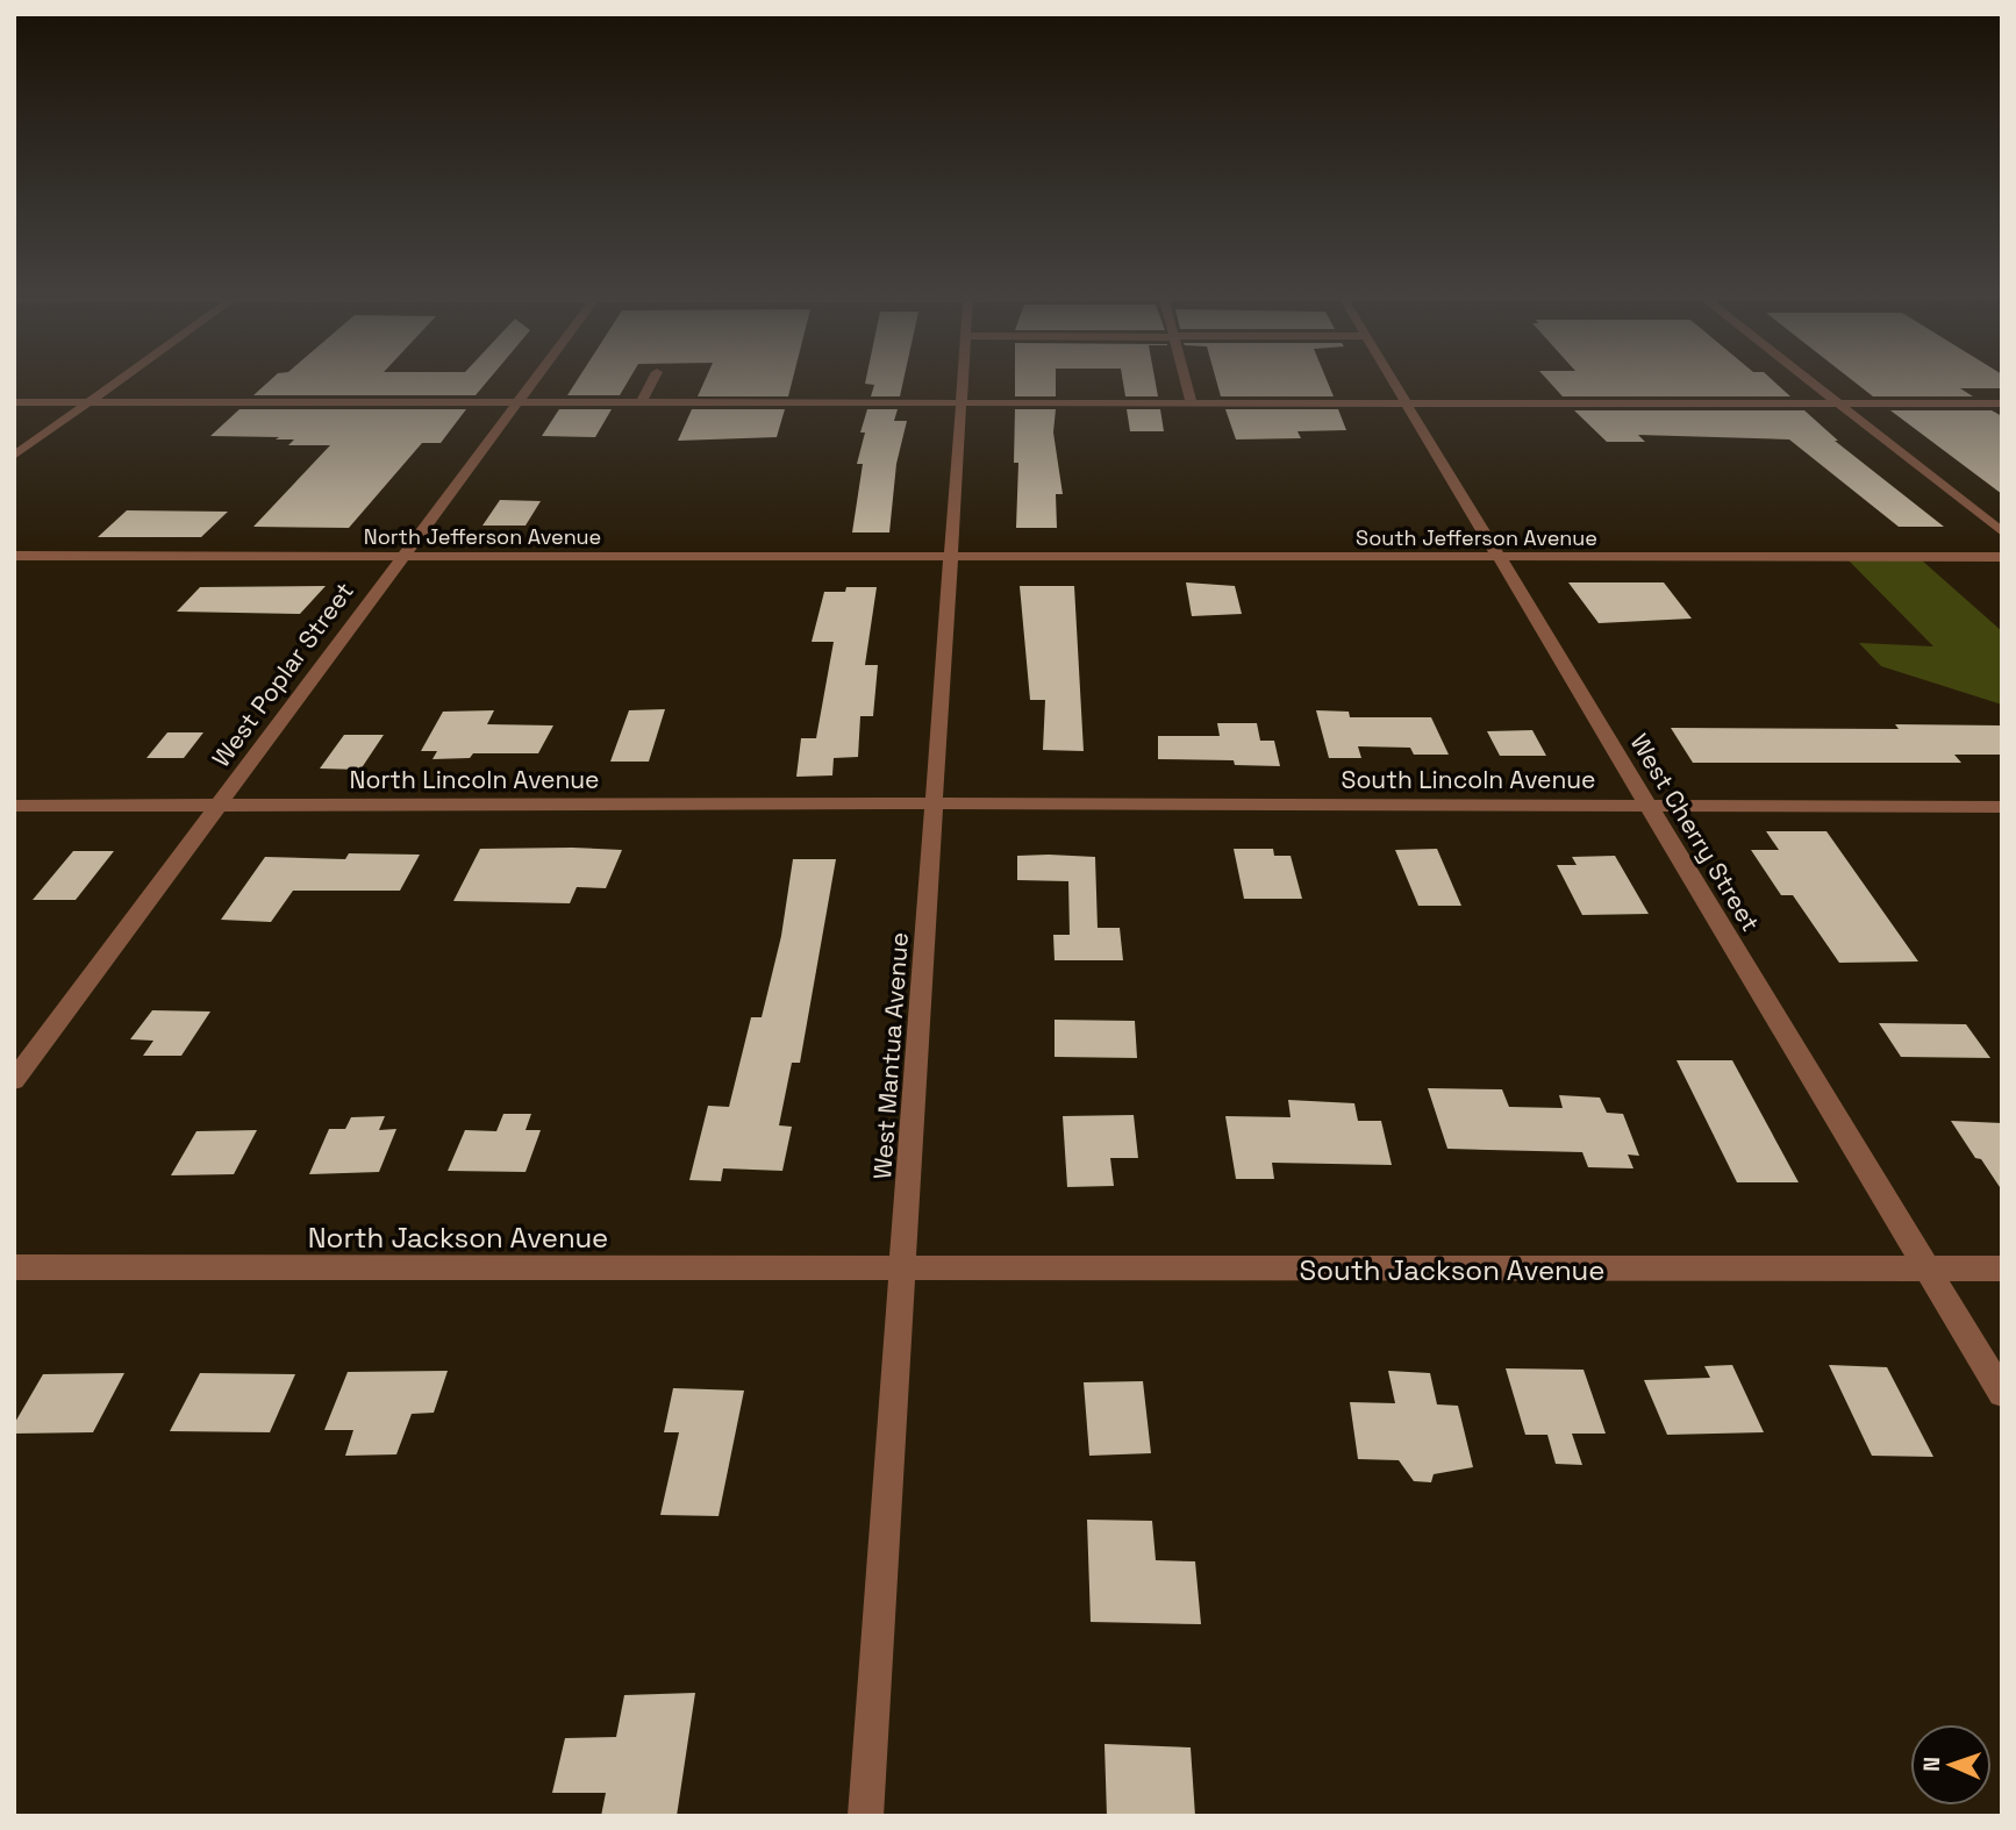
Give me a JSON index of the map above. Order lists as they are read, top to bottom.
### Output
{
  "streets": {
    "street": [
      "North Jefferson Avenue",
      "South Jefferson Avenue",
      "West Poplar Street",
      "North Lincoln Avenue",
      "South Lincoln Avenue",
      "West Cherry Street",
      "West Mantua Avenue",
      "North Jackson Avenue",
      "South Jackson Avenue"
    ]
  },
  "crossings": [
    ["North Jefferson Avenue", "South Jefferson Avenue"],
    ["North Jefferson Avenue", "West Poplar Street"],
    ["North Jefferson Avenue", "West Mantua Avenue"],
    ["South Jefferson Avenue", "West Cherry Street"],
    ["South Jefferson Avenue", "West Mantua Avenue"],
    ["West Poplar Street", "North Lincoln Avenue"],
    ["North Lincoln Avenue", "South Lincoln Avenue"],
    ["North Lincoln Avenue", "West Mantua Avenue"],
    ["South Lincoln Avenue", "West Cherry Street"],
    ["South Lincoln Avenue", "West Mantua Avenue"],
    ["West Cherry Street", "South Jackson Avenue"],
    ["West Mantua Avenue", "North Jackson Avenue"],
    ["West Mantua Avenue", "South Jackson Avenue"],
    ["North Jackson Avenue", "South Jackson Avenue"]
  ],
  "north": "left"
}
